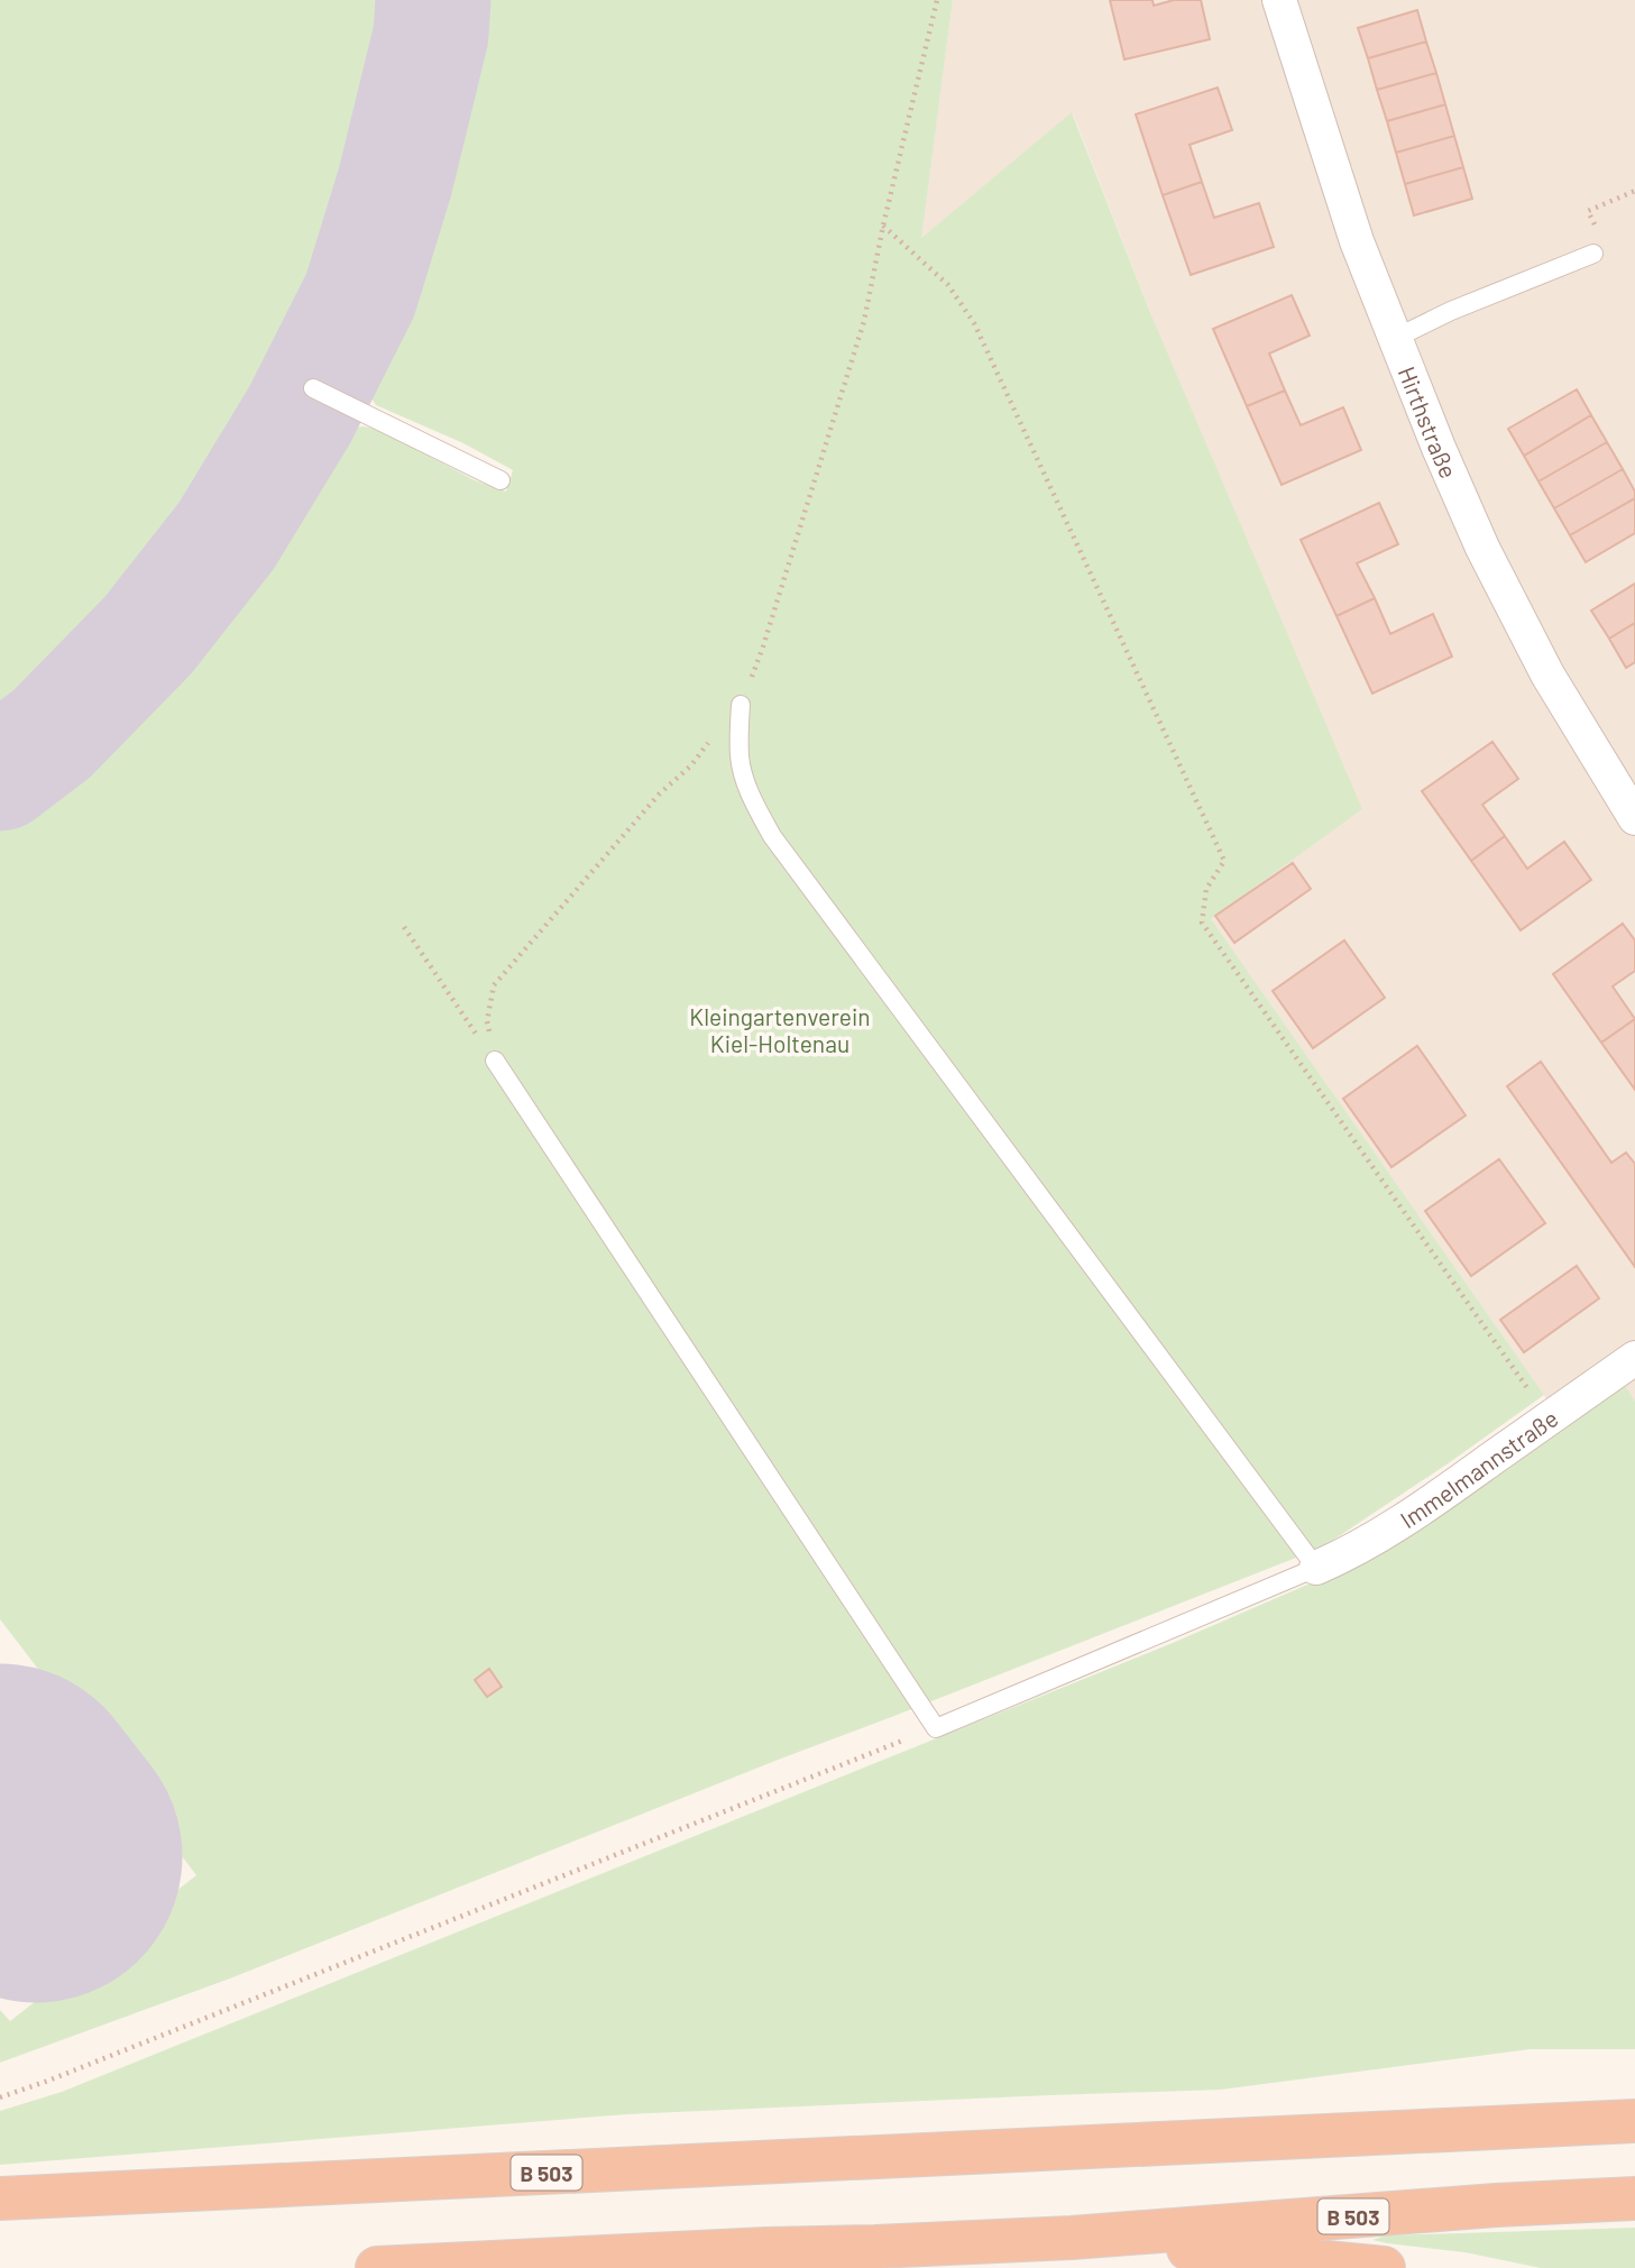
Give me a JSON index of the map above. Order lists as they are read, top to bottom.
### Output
{
  "streets": {
    "highway": ["B 503"],
    "street": ["Hirthstraße", "Immelmannstraße"]
  },
  "parks": ["Kleingartenverein Kiel-Holtenau"]
}
